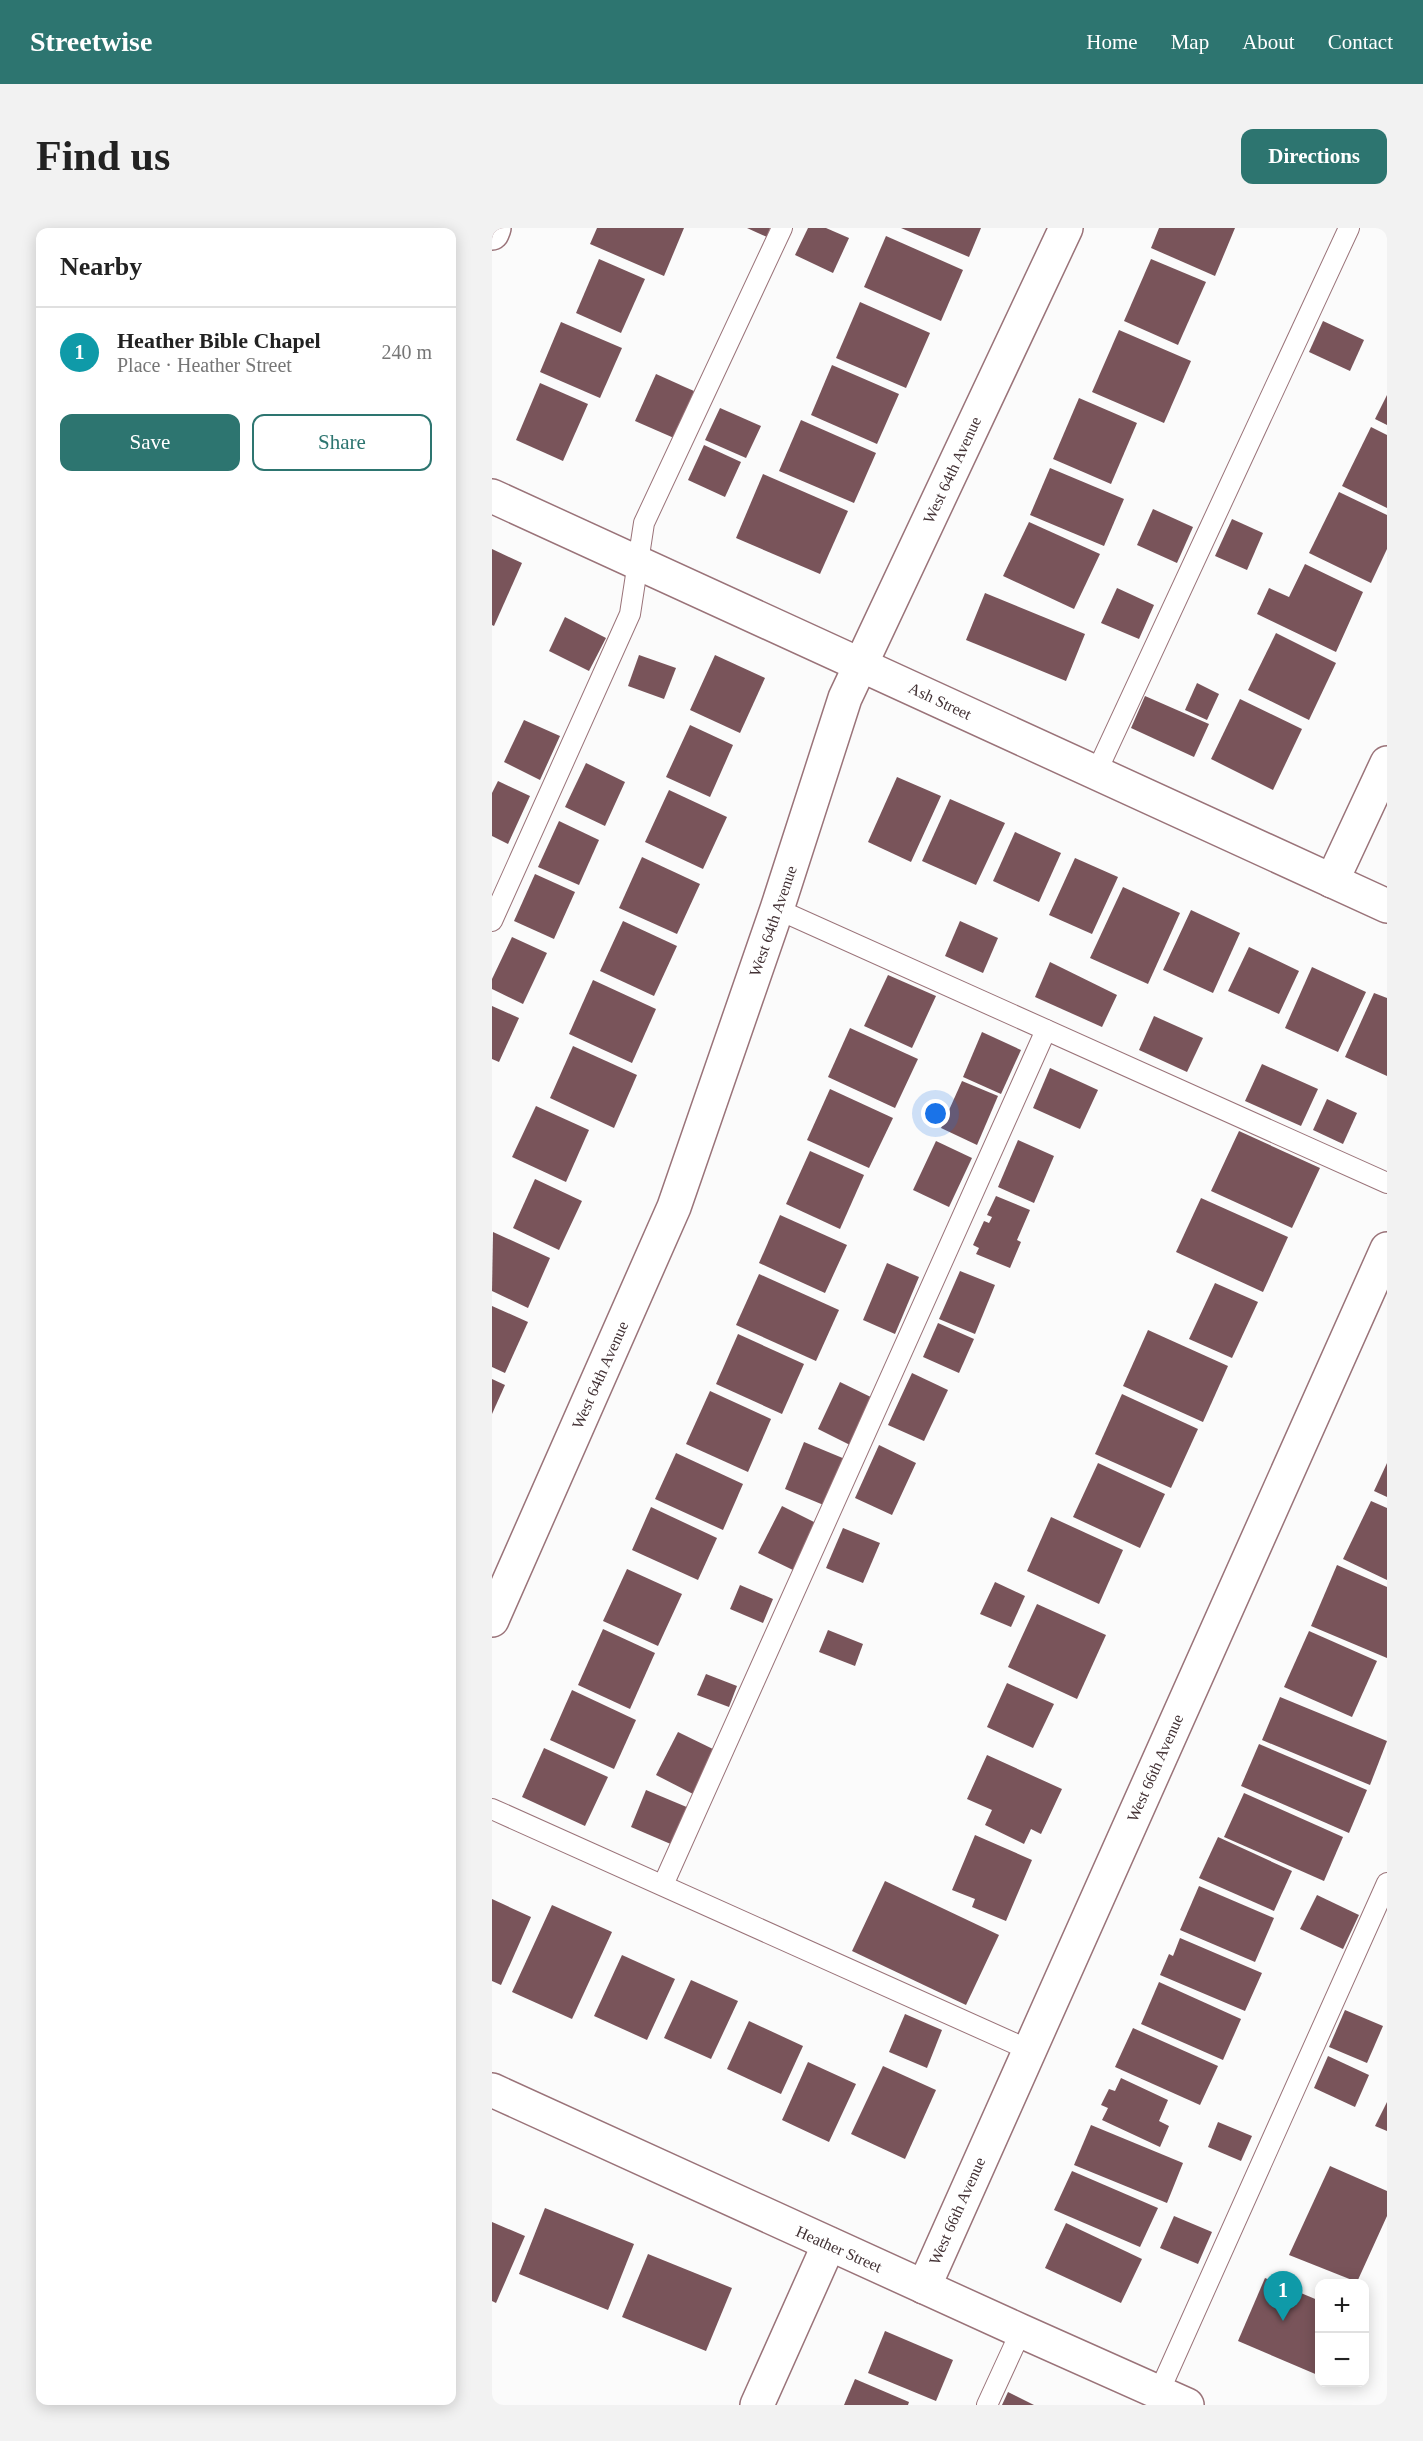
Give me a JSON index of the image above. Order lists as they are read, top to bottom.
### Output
{
  "streets": {
    "street": [
      "West 64th Avenue",
      "Ash Street",
      "West 66th Avenue",
      "Heather Street"
    ]
  },
  "crossings": [
    ["West 64th Avenue", "Ash Street"],
    ["West 66th Avenue", "Heather Street"]
  ],
  "page": {
    "header": "Streetwise",
    "nav": [
      "Home",
      "Map",
      "About",
      "Contact"
    ],
    "buttons": [
      "Directions",
      ["Save", "Share"]
    ],
    "title": "Find us",
    "heading": "Nearby",
    "list": [
      {
        "mark": "1",
        "name": "Heather Bible Chapel",
        "note": "Place · Heather Street",
        "value": "240 m"
      }
    ],
    "pins": "1",
    "map_buttons": ["+", "−"]
  }
}
